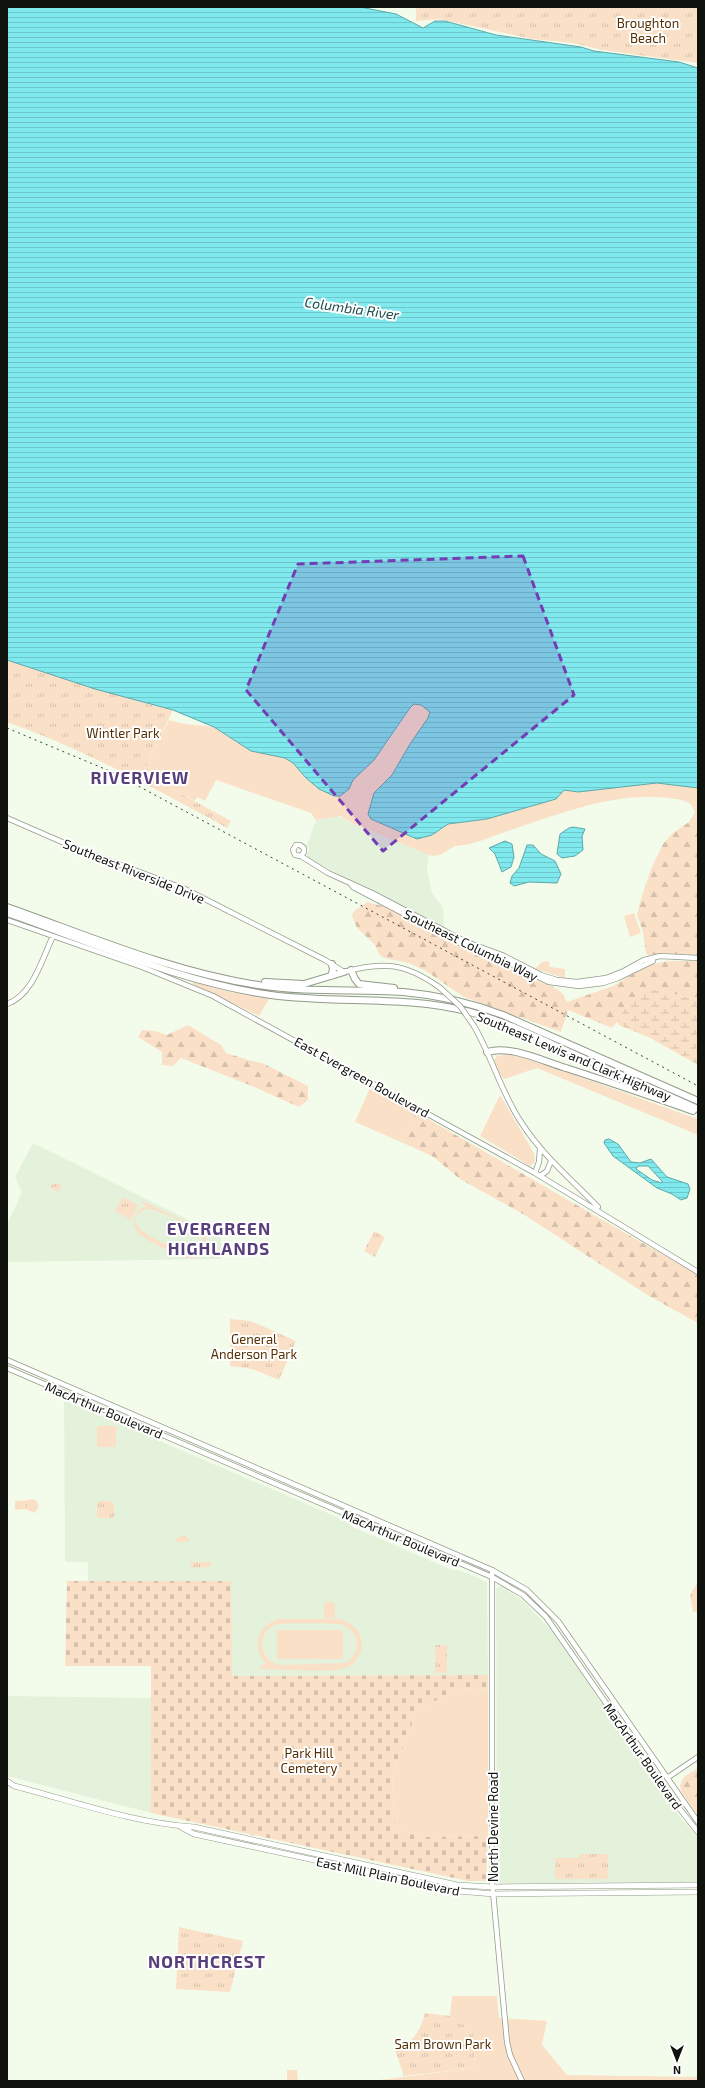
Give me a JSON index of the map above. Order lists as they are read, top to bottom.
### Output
{
  "streets": {
    "highway": ["Southeast Lewis and Clark Highway"],
    "main road": ["East Mill Plain Boulevard"],
    "street": [
      "Southeast Riverside Drive",
      "Southeast Columbia Way",
      "East Evergreen Boulevard",
      "MacArthur Boulevard",
      "North Devine Road"
    ]
  },
  "crossings": [
    ["MacArthur Boulevard", "North Devine Road"],
    ["North Devine Road", "East Mill Plain Boulevard"]
  ],
  "districts": ["RIVERVIEW", "EVERGREEN HIGHLANDS", "NORTHCREST"],
  "water": ["Columbia River"],
  "parks": [
    "Broughton Beach",
    "Wintler Park",
    "General Anderson Park",
    "Park Hill Cemetery",
    "Sam Brown Park"
  ],
  "north": "bottom"
}
